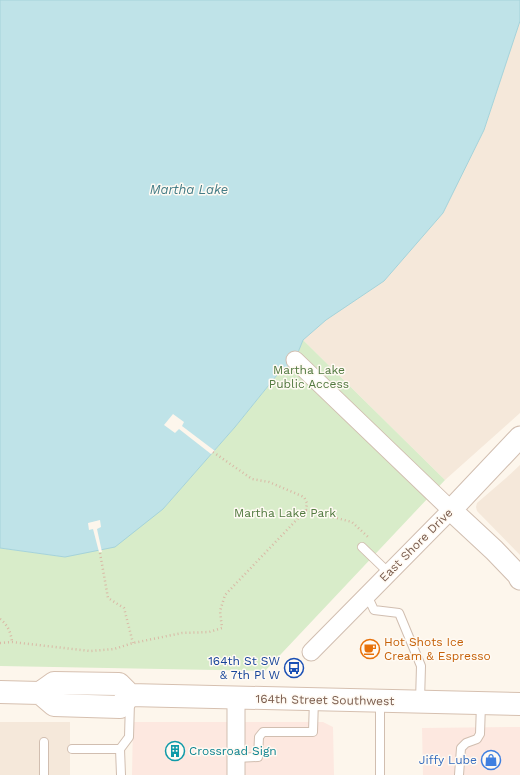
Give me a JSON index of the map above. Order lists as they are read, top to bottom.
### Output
{
  "streets": {
    "main road": ["164th Street Southwest"],
    "street": ["East Shore Drive"]
  },
  "water": ["Martha Lake"],
  "parks": ["Martha Lake Public Access", "Martha Lake Park"],
  "places": {
    "cafe": ["Hot Shots Ice Cream & Espresso"],
    "bus stop": ["164th St SW & 7th Pl W"],
    "building": ["Crossroad Sign"],
    "shop": ["Jiffy Lube"]
  }
}
